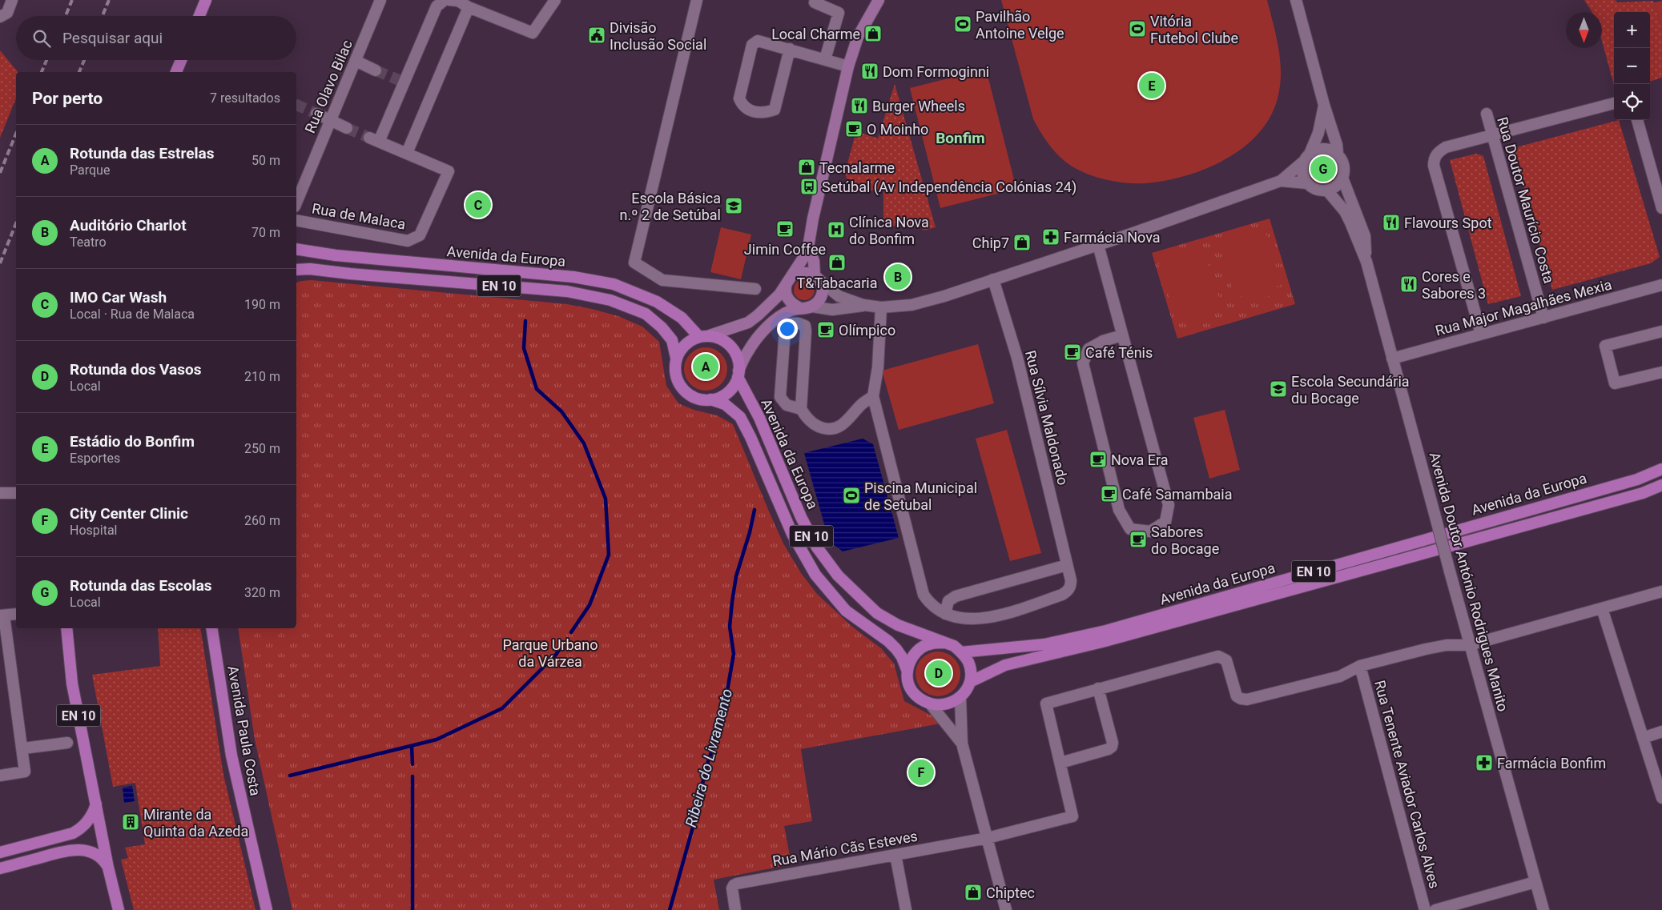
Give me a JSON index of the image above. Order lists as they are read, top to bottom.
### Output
{
  "streets": {
    "main road": ["Avenida da Europa", "EN 10", "Avenida Paula Costa"],
    "street": [
      "Rua Olavo Bilac",
      "Rua Doutor Maurício Costa",
      "Rua de Malaca",
      "Rua Major Magalhães Mexia",
      "Rua Sílvia Maldonado",
      "Avenida Doutor António Rodrigues Manito",
      "Rua Tenente Aviador Carlos Alves",
      "Rua Mário Cãs Esteves"
    ]
  },
  "crossings": [
    ["Rua Doutor Maurício Costa", "Rua Major Magalhães Mexia"],
    ["Avenida da Europa", "EN 10"],
    ["Rua Major Magalhães Mexia", "Avenida Doutor António Rodrigues Manito"]
  ],
  "districts": ["Bonfim"],
  "water": ["Ribeira do Livramento"],
  "parks": ["Parque Urbano da Várzea"],
  "places": {
    "sports": ["Pavilhão Antoine Velge", "Vitória Futebol Clube", "Piscina Municipal de Setubal"],
    "shop": [
      "Local Charme",
      "Tecnalarme",
      "Chip7",
      "T&Tabacaria",
      "Chiptec"
    ],
    "public building": ["Divisão Inclusão Social"],
    "restaurant": [
      "Dom Formoginni",
      "Burger Wheels",
      "Flavours Spot",
      "Cores e Sabores 3"
    ],
    "cafe": [
      "O Moinho",
      "Jimin Coffee",
      "Olímpico",
      "Café Ténis",
      "Nova Era",
      "Café Samambaia",
      "Sabores do Bocage"
    ],
    "bus stop": ["Setúbal (Av Independência Colónias 24)"],
    "school or university": ["Escola Básica n.º 2 de Setúbal", "Escola Secundária du Bocage"],
    "hospital": ["Clínica Nova do Bonfim"],
    "pharmacy": ["Farmácia Nova", "Farmácia Bonfim"],
    "building": ["Mirante da Quinta da Azeda"]
  },
  "north": "bottom",
  "page": {
    "map_buttons": ["+", "−"],
    "search": "Pesquisar aqui",
    "pins": [
      "E",
      "G",
      "C",
      "B",
      "A",
      "D",
      "F"
    ],
    "heading": ["Por perto", "7 resultados"],
    "list": [
      {
        "mark": "A",
        "name": "Rotunda das Estrelas",
        "note": "Parque",
        "value": "50 m"
      },
      {
        "mark": "B",
        "name": "Auditório Charlot",
        "note": "Teatro",
        "value": "70 m"
      },
      {
        "mark": "C",
        "name": "IMO Car Wash",
        "note": "Local · Rua de Malaca",
        "value": "190 m"
      },
      {
        "mark": "D",
        "name": "Rotunda dos Vasos",
        "note": "Local",
        "value": "210 m"
      },
      {
        "mark": "E",
        "name": "Estádio do Bonfim",
        "note": "Esportes",
        "value": "250 m"
      },
      {
        "mark": "F",
        "name": "City Center Clinic",
        "note": "Hospital",
        "value": "260 m"
      },
      {
        "mark": "G",
        "name": "Rotunda das Escolas",
        "note": "Local",
        "value": "320 m"
      }
    ]
  }
}
